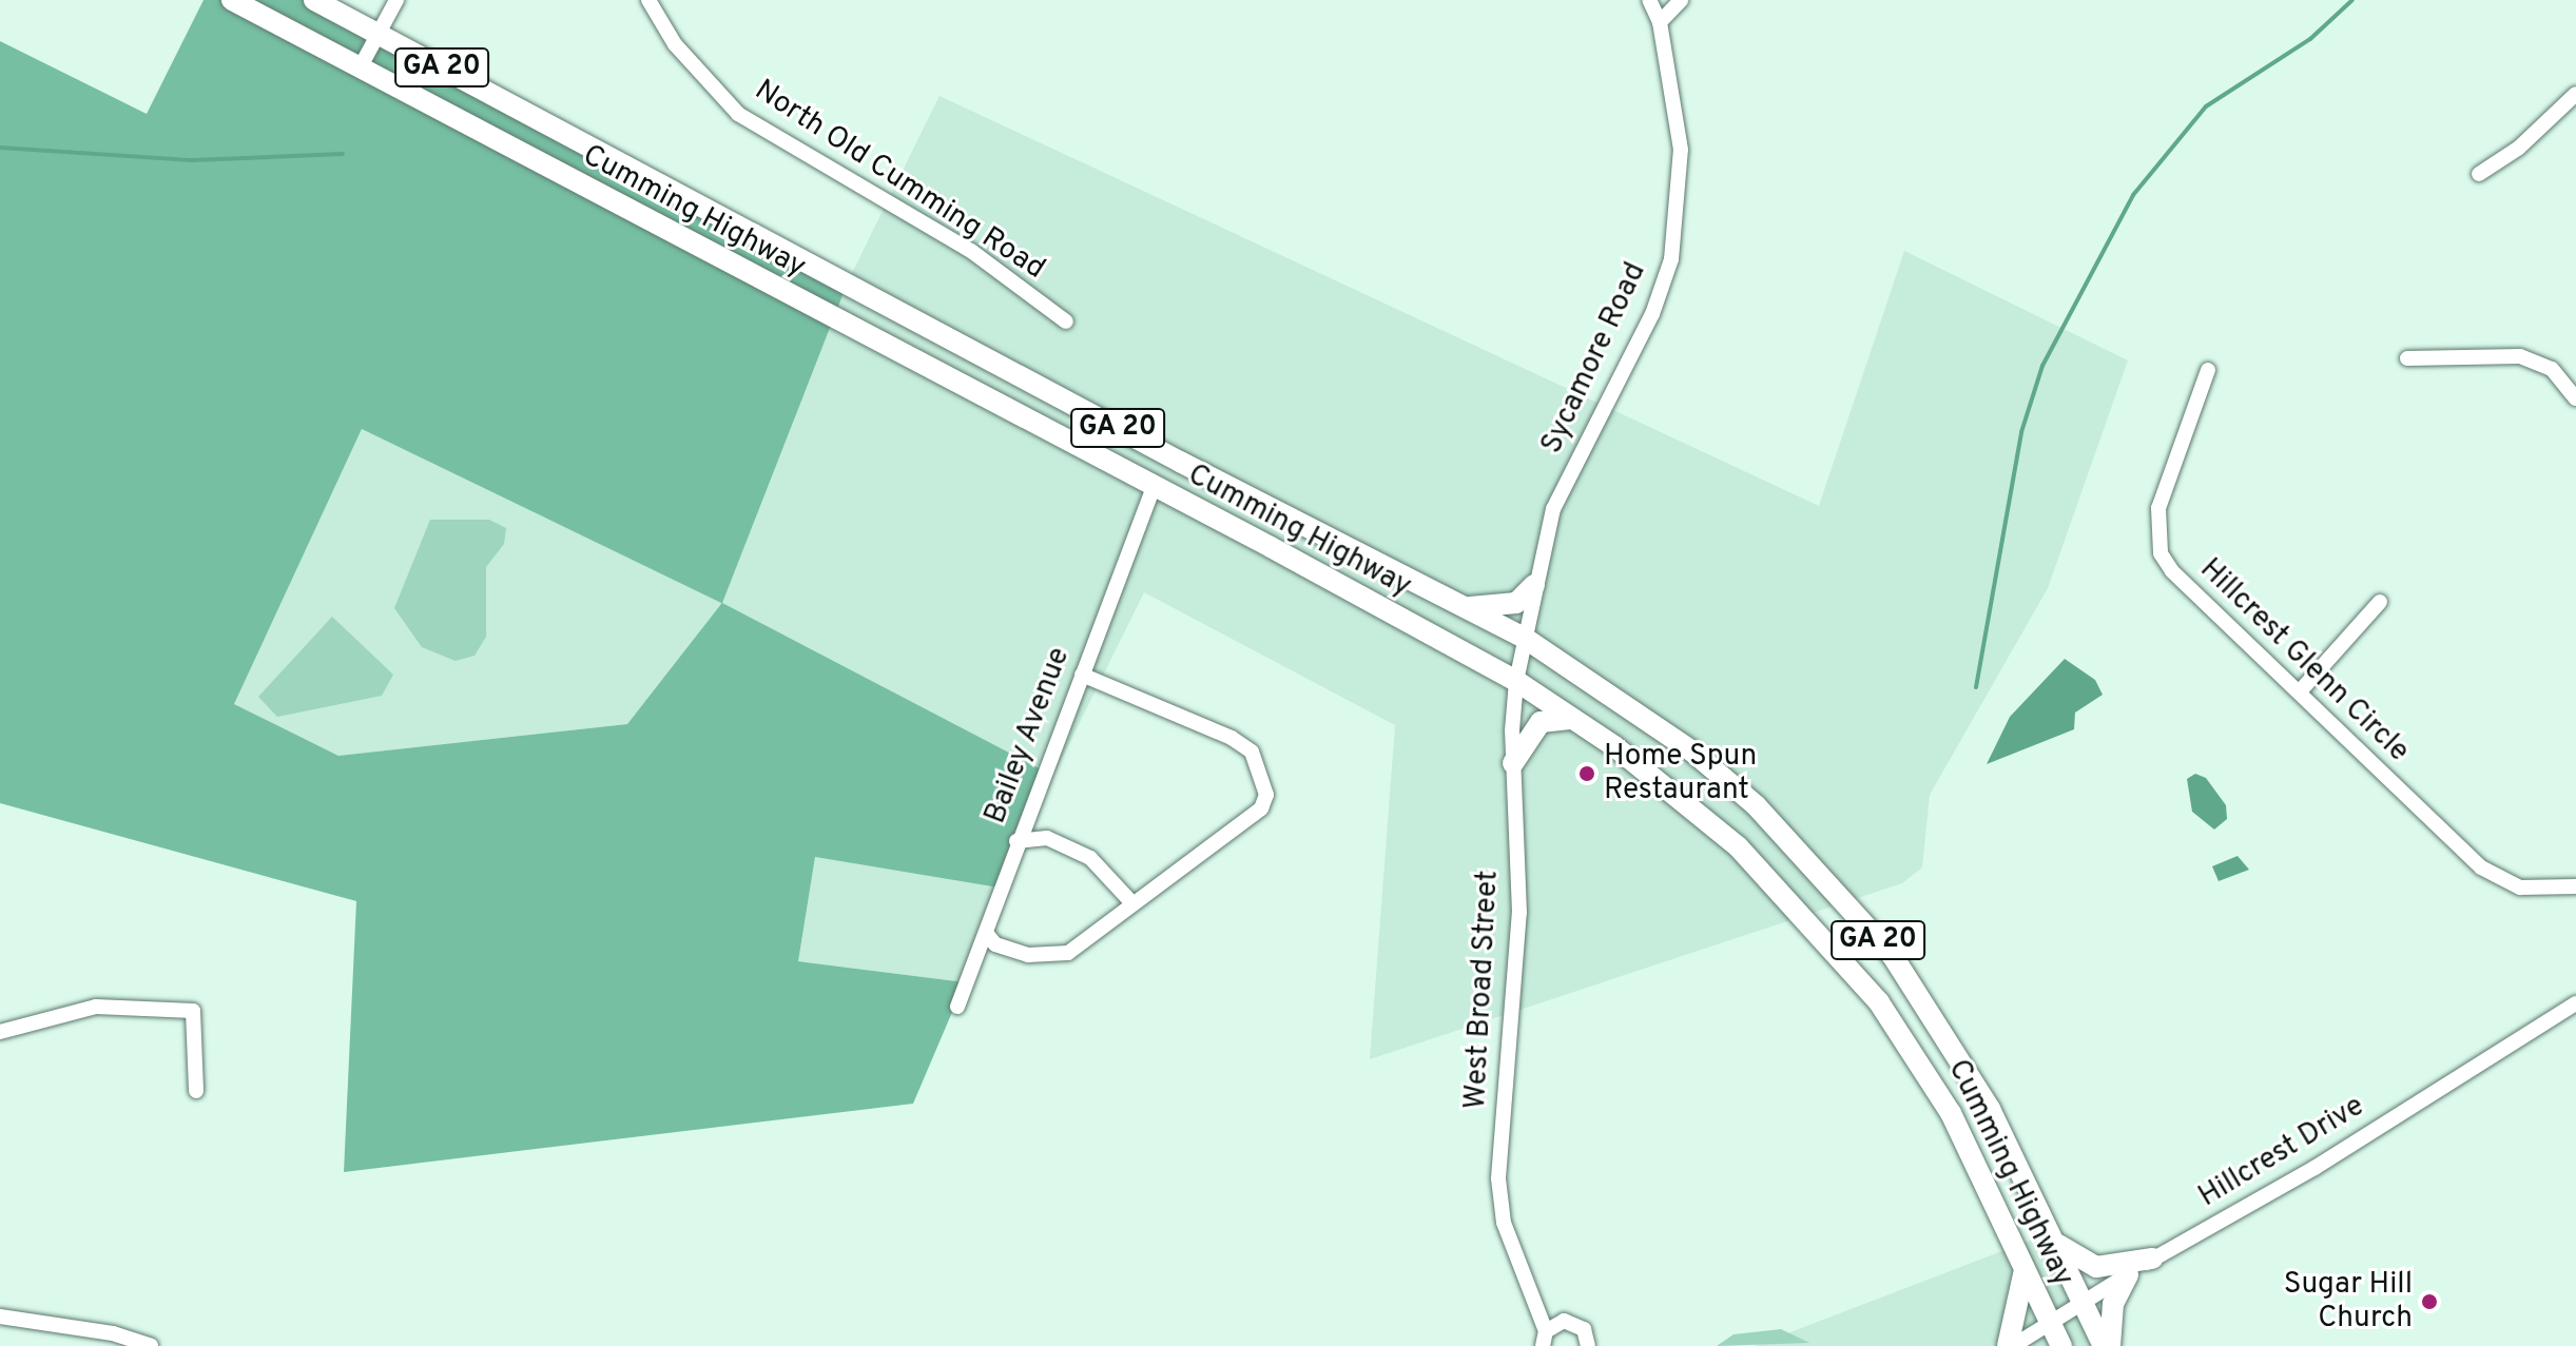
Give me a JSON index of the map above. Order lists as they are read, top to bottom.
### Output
{
  "streets": {
    "highway": ["GA 20", "Cumming Highway"],
    "street": [
      "North Old Cumming Road",
      "Sycamore Road",
      "Hillcrest Glenn Circle",
      "Bailey Avenue",
      "West Broad Street",
      "Hillcrest Drive"
    ]
  },
  "crossings": [
    ["Cumming Highway", "Sycamore Road"],
    ["Cumming Highway", "Bailey Avenue"],
    ["Cumming Highway", "West Broad Street"],
    ["Cumming Highway", "Hillcrest Drive"],
    ["Sycamore Road", "West Broad Street"]
  ],
  "places": ["Home Spun Restaurant", "Sugar Hill Church"]
}
